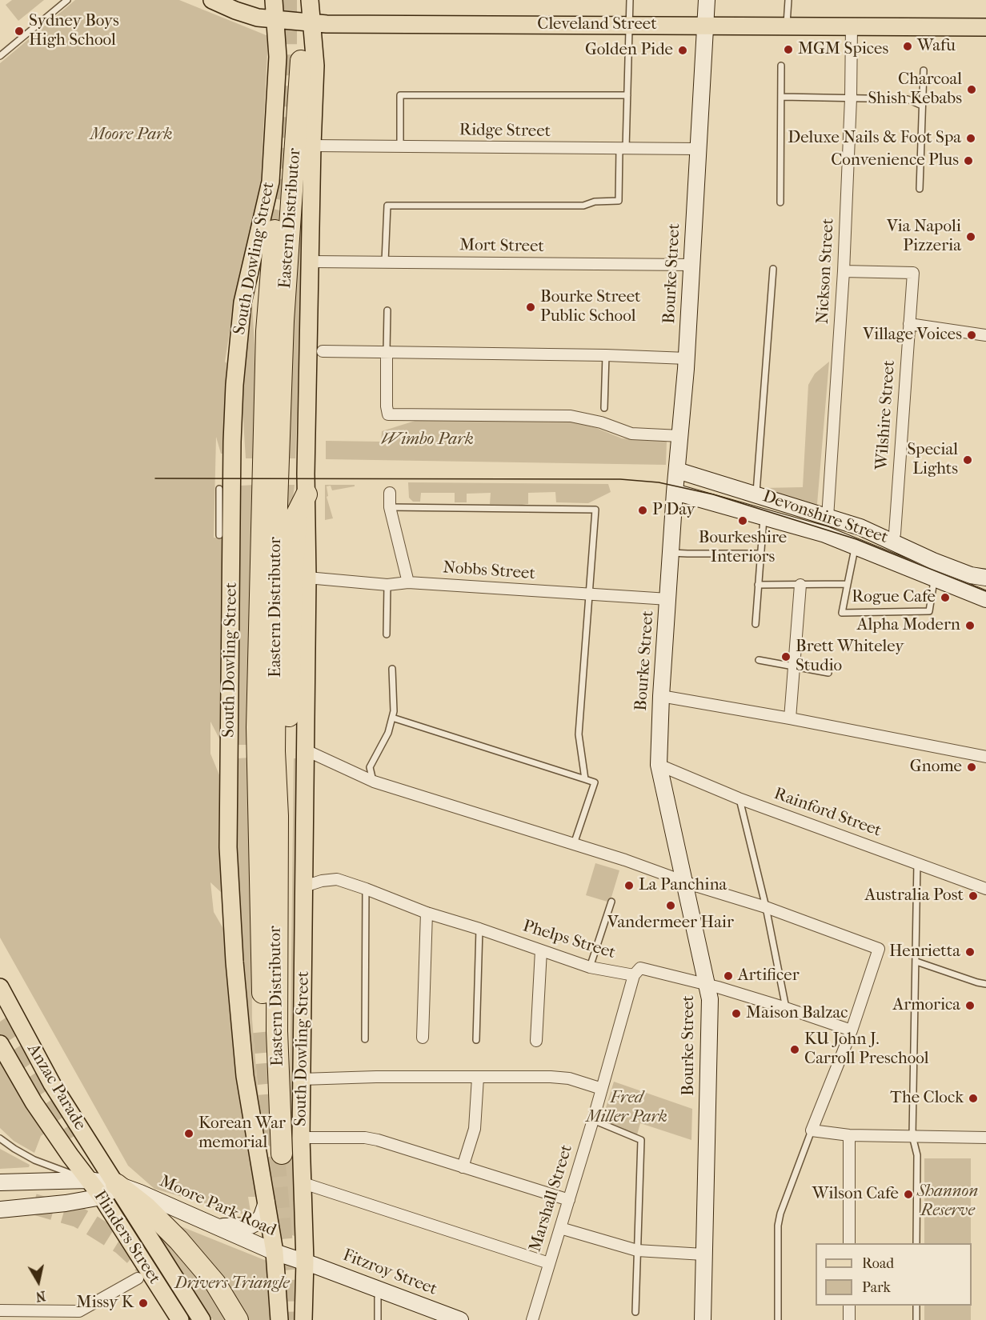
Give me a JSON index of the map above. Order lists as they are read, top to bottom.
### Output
{
  "streets": {
    "highway": ["Eastern Distributor"],
    "main road": [
      "Cleveland Street",
      "South Dowling Street",
      "Anzac Parade",
      "Flinders Street"
    ],
    "street": [
      "Ridge Street",
      "Mort Street",
      "Nickson Street",
      "Bourke Street",
      "Wilshire Street",
      "Devonshire Street",
      "Nobbs Street",
      "Rainford Street",
      "Phelps Street",
      "Marshall Street",
      "Moore Park Road",
      "Fitzroy Street"
    ]
  },
  "crossings": [
    ["Cleveland Street", "South Dowling Street"],
    ["Cleveland Street", "Nickson Street"],
    ["Cleveland Street", "Bourke Street"],
    ["Ridge Street", "South Dowling Street"],
    ["Ridge Street", "Bourke Street"],
    ["Mort Street", "South Dowling Street"],
    ["Mort Street", "Bourke Street"],
    ["South Dowling Street", "Nobbs Street"],
    ["South Dowling Street", "Phelps Street"],
    ["South Dowling Street", "Moore Park Road"],
    ["South Dowling Street", "Fitzroy Street"],
    ["Nickson Street", "Wilshire Street"],
    ["Nickson Street", "Devonshire Street"],
    ["Bourke Street", "Devonshire Street"],
    ["Bourke Street", "Nobbs Street"],
    ["Bourke Street", "Rainford Street"],
    ["Bourke Street", "Phelps Street"],
    ["Wilshire Street", "Devonshire Street"],
    ["Phelps Street", "Marshall Street"],
    ["Anzac Parade", "Moore Park Road"],
    ["Anzac Parade", "Flinders Street"],
    ["Moore Park Road", "Flinders Street"],
    ["Moore Park Road", "Fitzroy Street"]
  ],
  "parks": [
    "Moore Park",
    "Wimbo Park",
    "Fred Miller Park",
    "Shannon Reserve",
    "Drivers Triangle"
  ],
  "places": [
    "Sydney Boys High School",
    "Wafu",
    "MGM Spices",
    "Golden Pide",
    "Charcoal Shish Kebabs",
    "Deluxe Nails & Foot Spa",
    "Convenience Plus",
    "Via Napoli Pizzeria",
    "Bourke Street Public School",
    "Village Voices",
    "Special Lights",
    "P Day",
    "Bourkeshire Interiors",
    "Rogue Cafe",
    "Alpha Modern",
    "Brett Whiteley Studio",
    "Gnome",
    "La Panchina",
    "Australia Post",
    "Vandermeer Hair",
    "Henrietta",
    "Artificer",
    "Armorica",
    "Maison Balzac",
    "KU John J. Carroll Preschool",
    "The Clock",
    "Korean War memorial",
    "Wilson Cafe",
    "Missy K"
  ],
  "legend": ["Road", "Park"],
  "north": "bottom"
}
